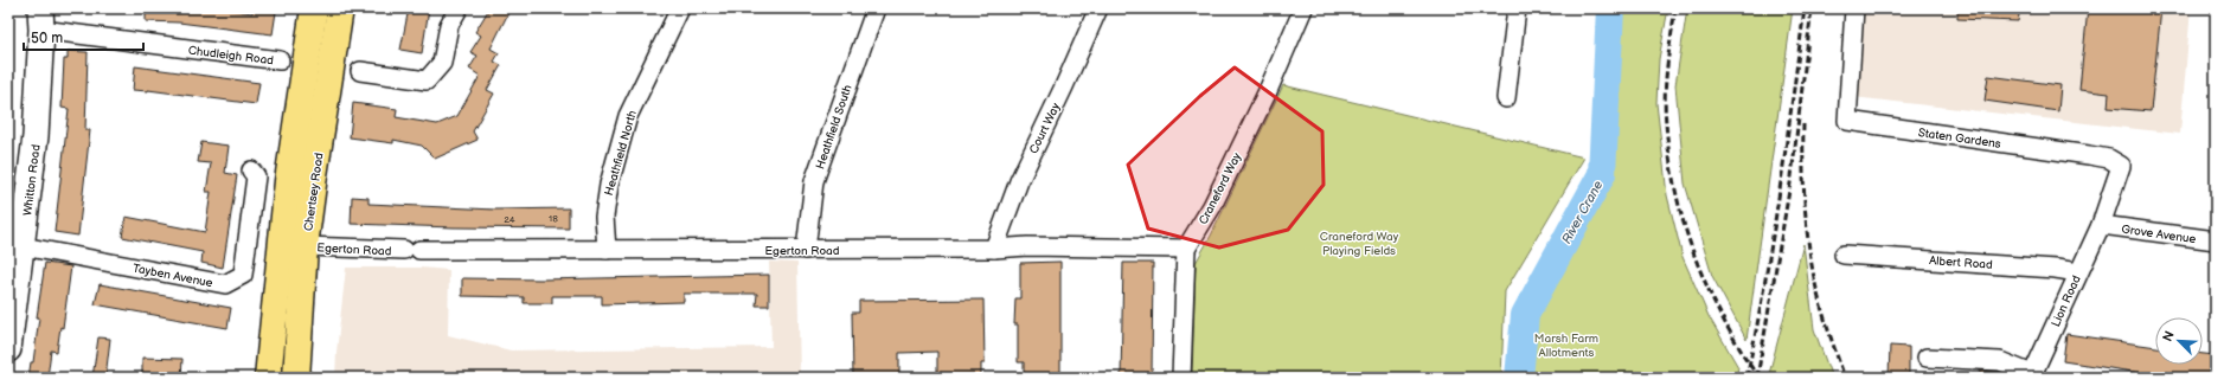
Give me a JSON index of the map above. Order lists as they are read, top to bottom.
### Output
{
  "streets": {
    "highway": ["Chertsey Road"],
    "main road": ["Whitton Road"],
    "street": [
      "Chudleigh Road",
      "Heathfield South",
      "Court Way",
      "Staten Gardens",
      "Heathfield North",
      "Craneford Way",
      "Grove Avenue",
      "Egerton Road",
      "Albert Road",
      "Tayben Avenue",
      "Lion Road"
    ]
  },
  "crossings": [
    ["Chudleigh Road", "Whitton Road"],
    ["Heathfield South", "Egerton Road"],
    ["Court Way", "Egerton Road"],
    ["Staten Gardens", "Grove Avenue"],
    ["Staten Gardens", "Lion Road"],
    ["Heathfield North", "Egerton Road"],
    ["Whitton Road", "Tayben Avenue"],
    ["Craneford Way", "Egerton Road"],
    ["Chertsey Road", "Egerton Road"],
    ["Grove Avenue", "Lion Road"],
    ["Albert Road", "Lion Road"]
  ],
  "water": ["River Crane"],
  "parks": ["Craneford Way Playing Fields", "Marsh Farm Allotments"],
  "house_numbers": ["18", "24"],
  "scale_bar": "50 m",
  "north": "top left"
}
